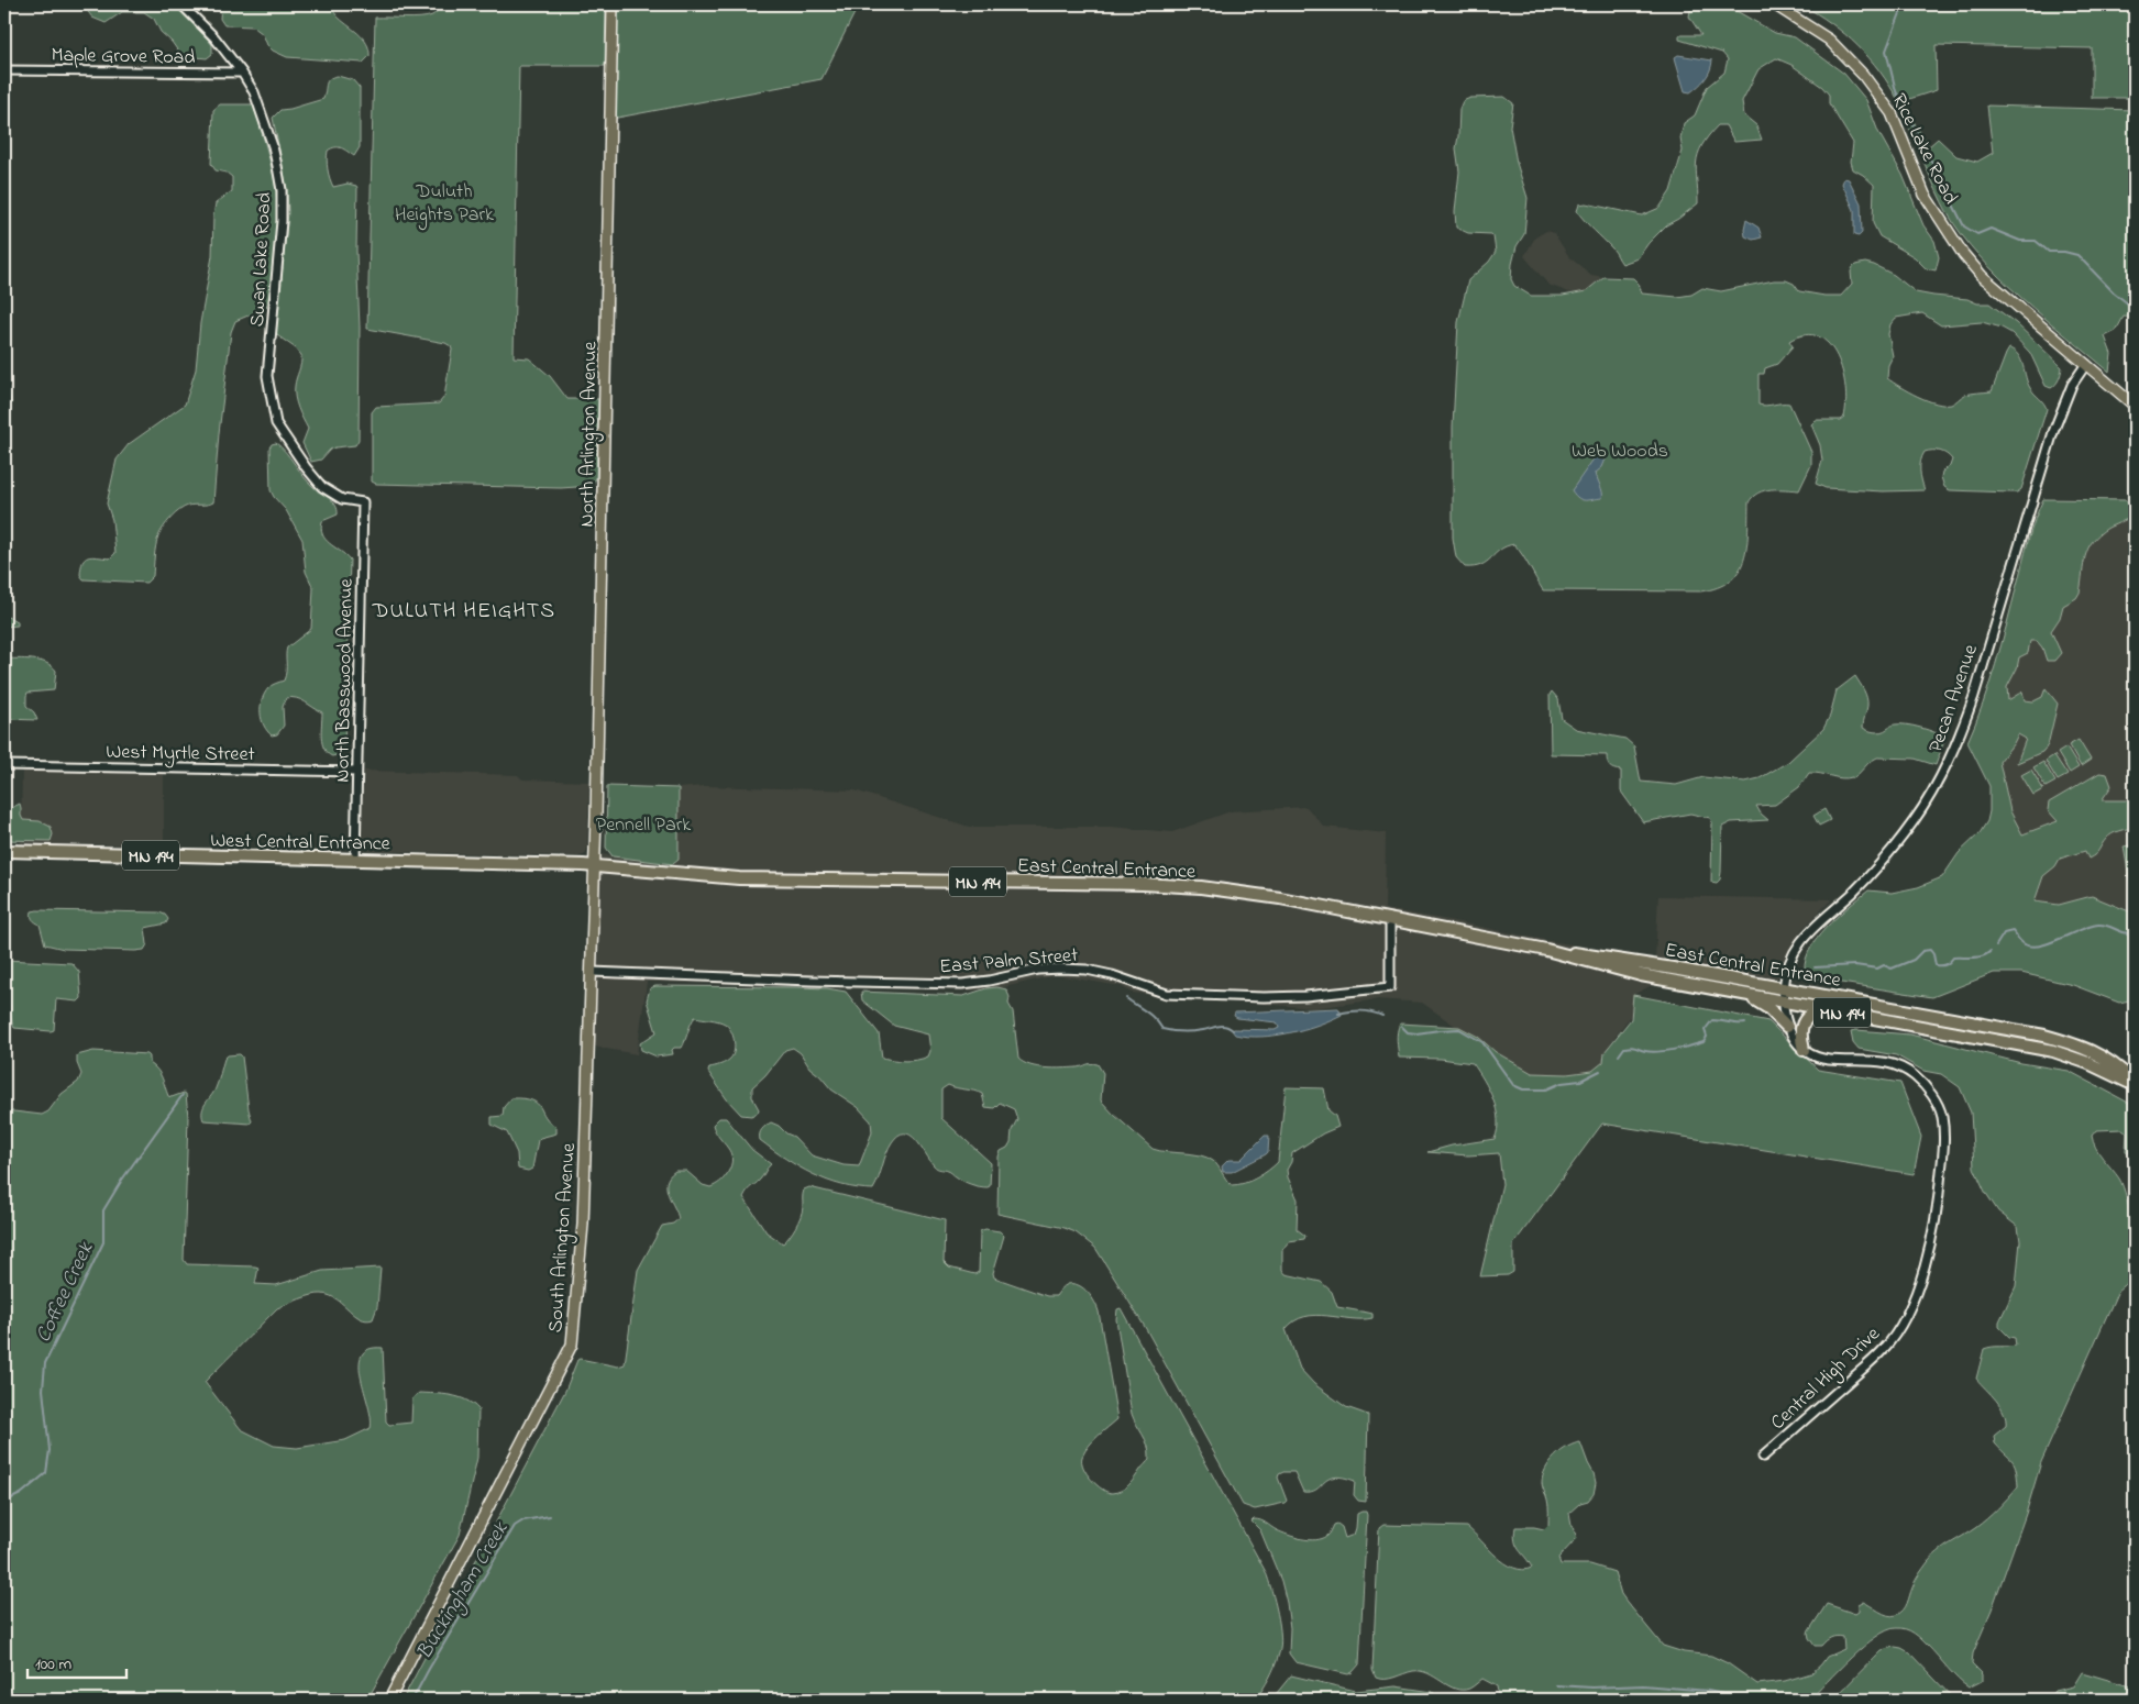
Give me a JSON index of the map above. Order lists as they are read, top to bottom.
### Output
{
  "streets": {
    "highway": ["West Central Entrance", "MN 194", "East Central Entrance"],
    "main road": ["Rice Lake Road", "North Arlington Avenue", "South Arlington Avenue"],
    "street": [
      "Maple Grove Road",
      "Swan Lake Road",
      "North Basswood Avenue",
      "Pecan Avenue",
      "West Myrtle Street",
      "East Palm Street",
      "Central High Drive"
    ]
  },
  "crossings": [
    ["Maple Grove Road", "Swan Lake Road"],
    ["Rice Lake Road", "Pecan Avenue"],
    ["Swan Lake Road", "North Basswood Avenue"],
    ["North Arlington Avenue", "West Central Entrance"],
    ["North Arlington Avenue", "East Central Entrance"],
    ["North Arlington Avenue", "South Arlington Avenue"],
    ["North Basswood Avenue", "West Myrtle Street"],
    ["North Basswood Avenue", "West Central Entrance"],
    ["Pecan Avenue", "East Central Entrance"],
    ["West Central Entrance", "East Central Entrance"],
    ["West Central Entrance", "South Arlington Avenue"],
    ["East Central Entrance", "East Palm Street"],
    ["East Central Entrance", "South Arlington Avenue"],
    ["East Palm Street", "South Arlington Avenue"]
  ],
  "districts": ["DULUTH HEIGHTS"],
  "water": ["Coffee Creek", "Buckingham Creek"],
  "parks": ["Duluth Heights Park", "Web Woods", "Pennell Park"],
  "scale_bar": "100 m"
}
